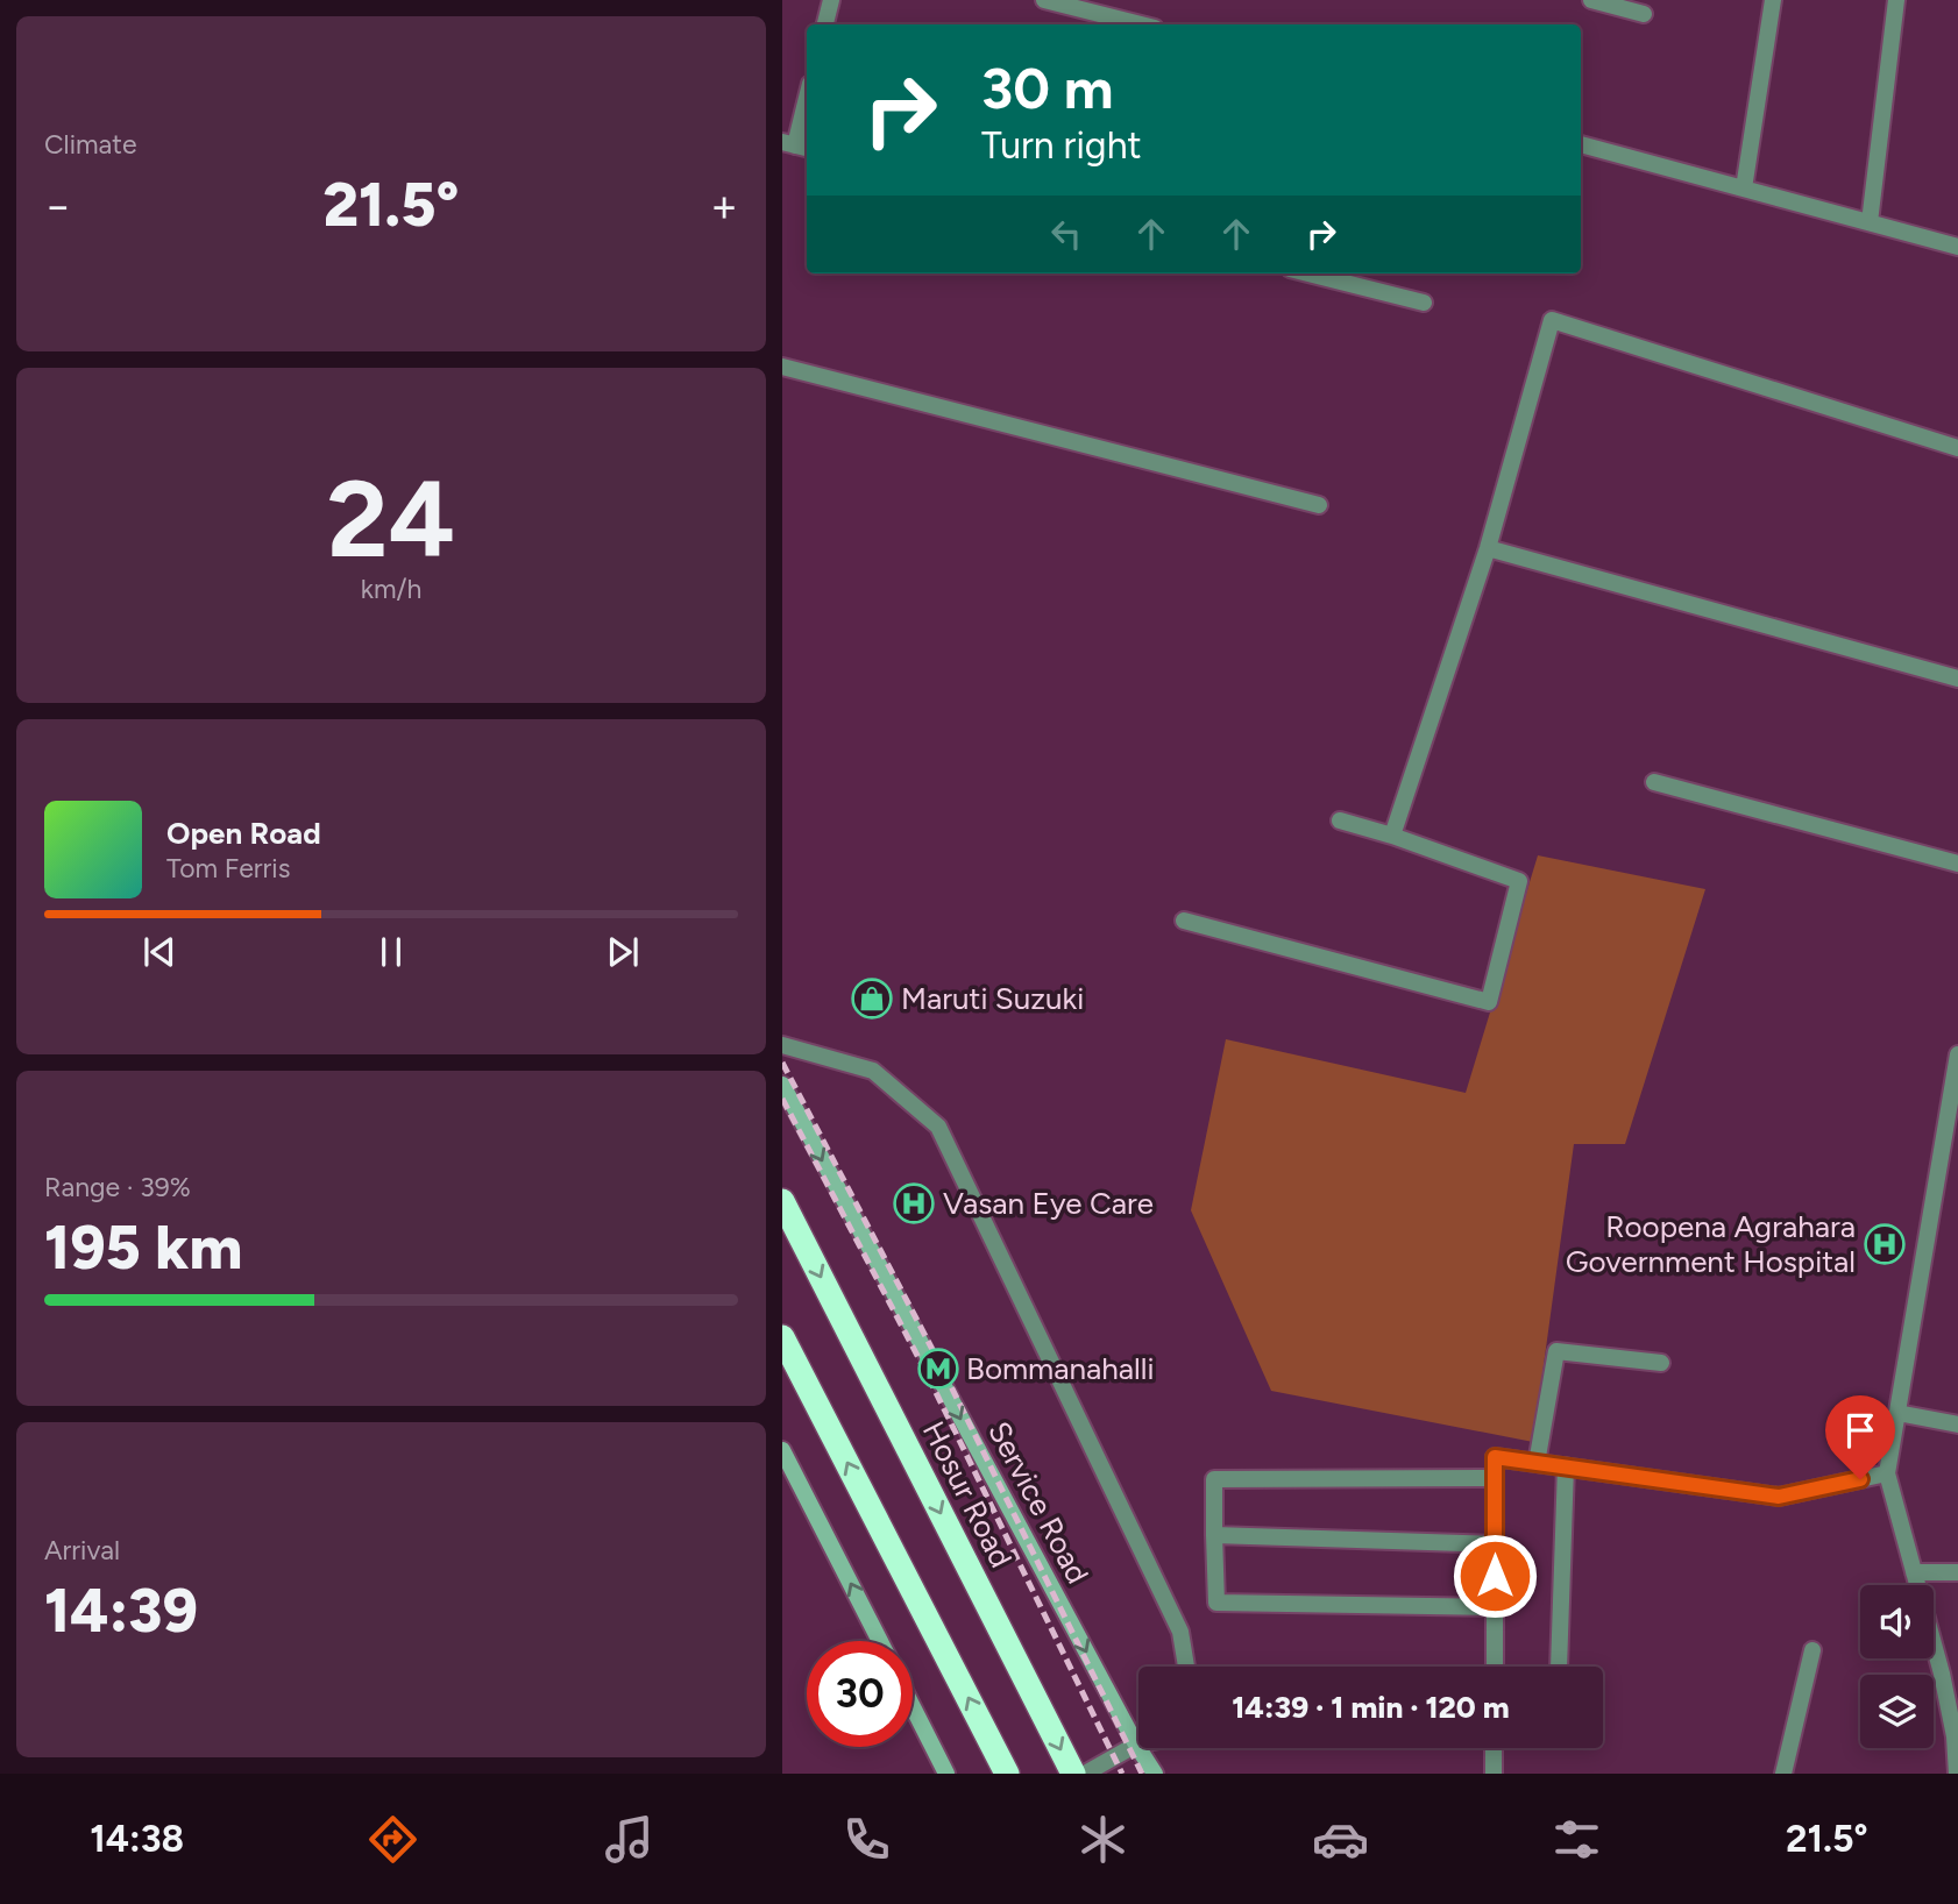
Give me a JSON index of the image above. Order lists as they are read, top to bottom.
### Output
{
  "streets": {
    "highway": ["Hosur Road"],
    "street": ["Service Road"]
  },
  "places": {
    "shop": ["Maruti Suzuki"],
    "hospital": ["Vasan Eye Care", "Roopena Agrahara Government Hospital"],
    "metro station": ["Bommanahalli"]
  },
  "page": {
    "tile": [
      "Climate",
      ["24", "km/h"],
      ["Range · 39%", "195 km"],
      ["Arrival", "14:39"]
    ],
    "turn": ["30 m", "Turn right"],
    "heat": ["−", "21.5°", "+"],
    "song": ["Open Road", "Tom Ferris"],
    "limit": "30",
    "trip": "14:39 · 1 min · 120 m",
    "tabs": ["14:38", "21.5°"]
  }
}
